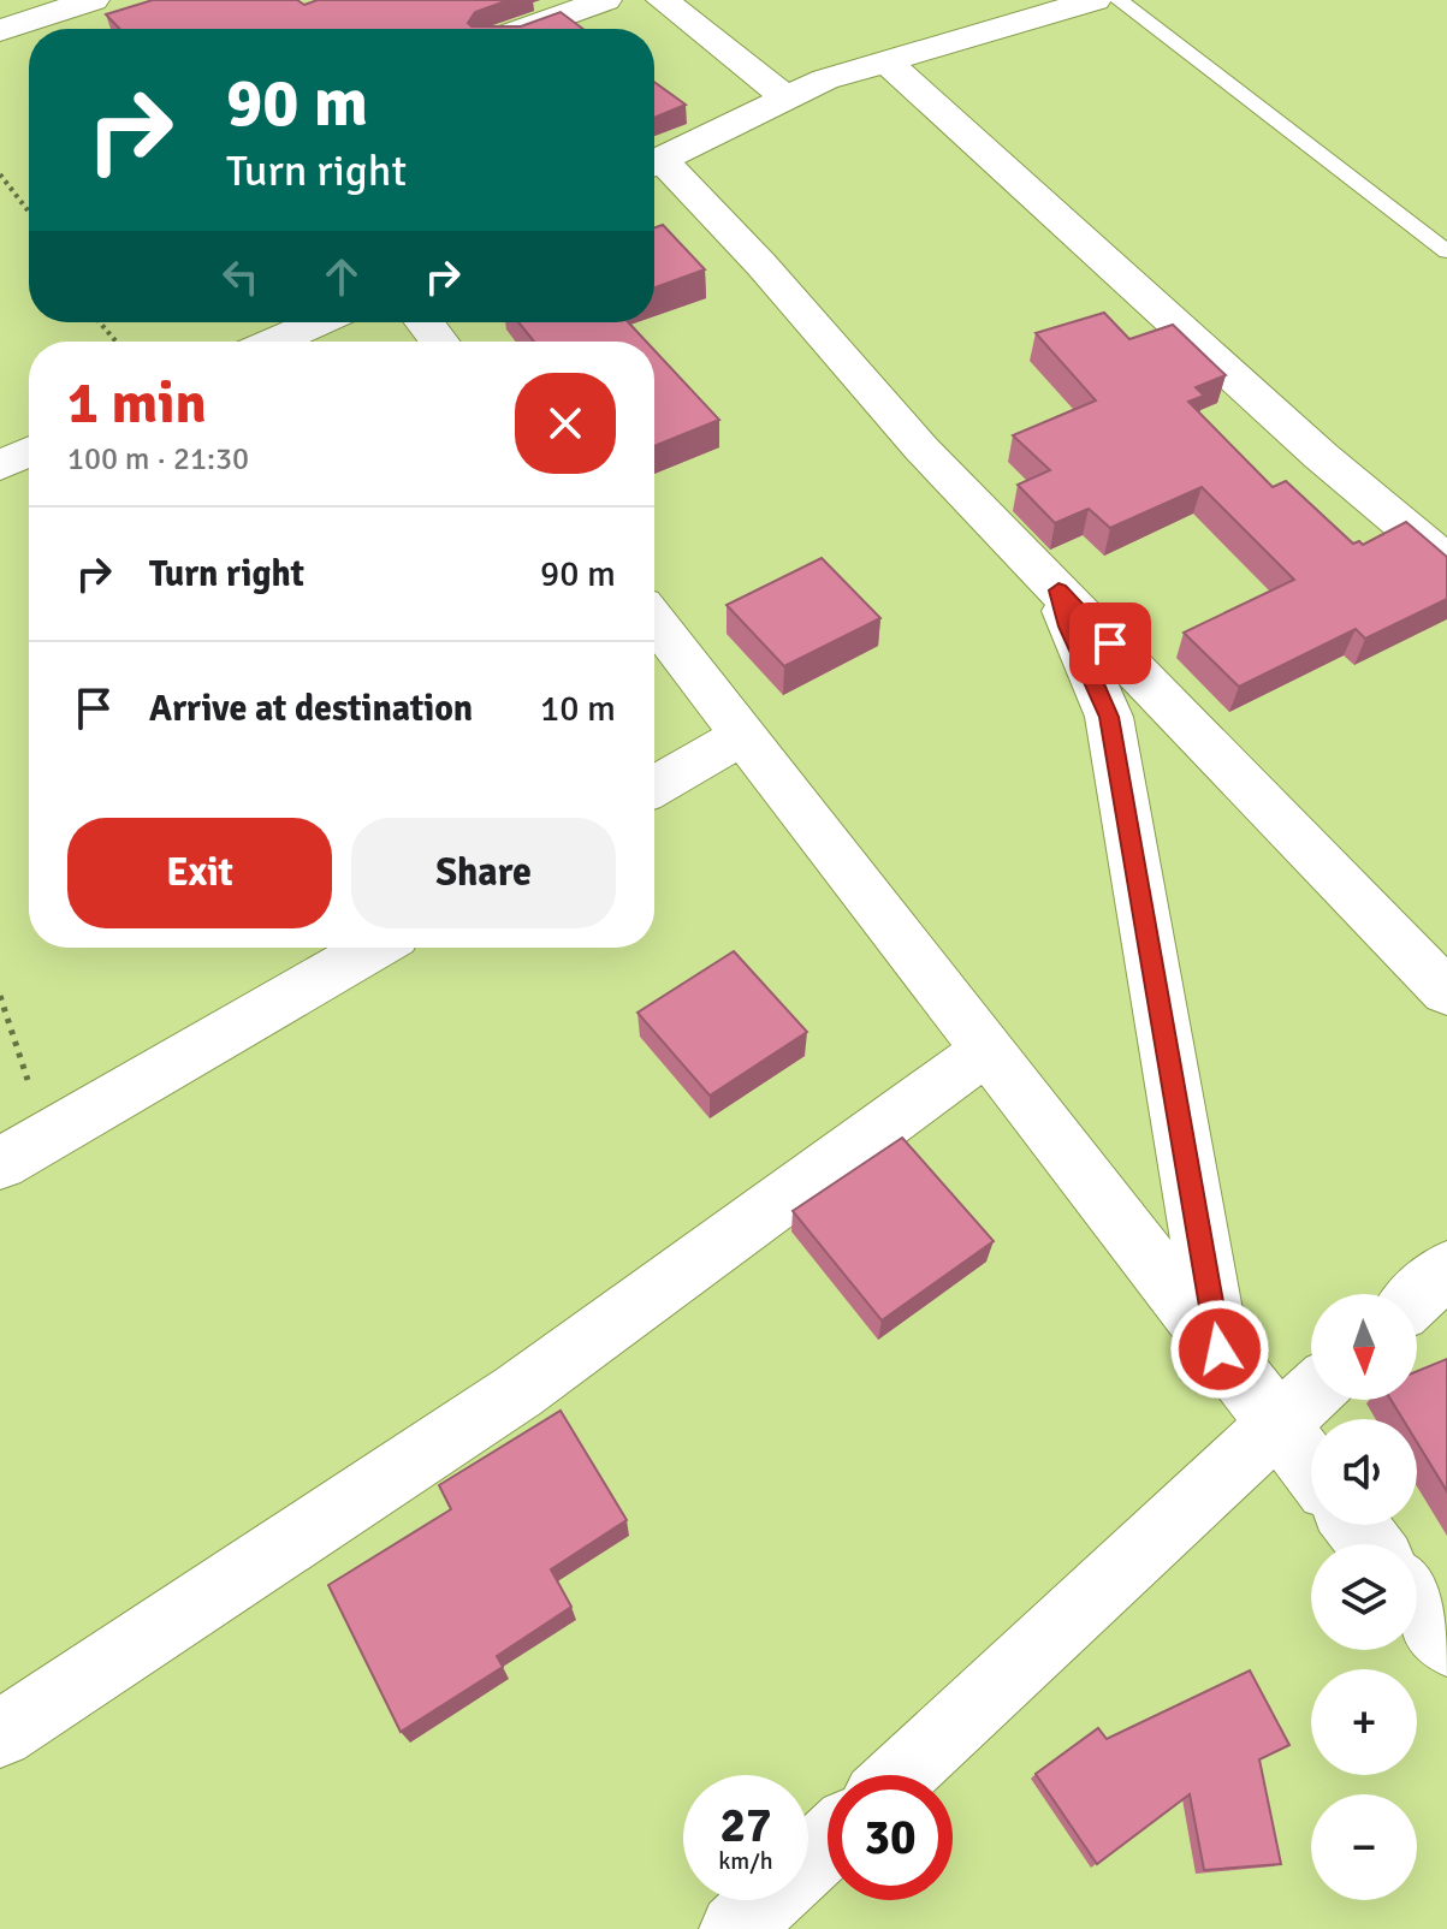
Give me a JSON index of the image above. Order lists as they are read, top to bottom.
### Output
{
  "north": "bottom",
  "page": {
    "turn": ["90 m", "Turn right"],
    "heading": ["1 min", "100 m · 21:30"],
    "list": [
      {
        "name": "Turn right",
        "value": "90 m"
      },
      {
        "name": "Arrive at destination",
        "value": "10 m"
      }
    ],
    "buttons": ["Exit", "Share"],
    "map_buttons": ["+", "−"],
    "speed": "27 km/h",
    "limit": "30"
  }
}
